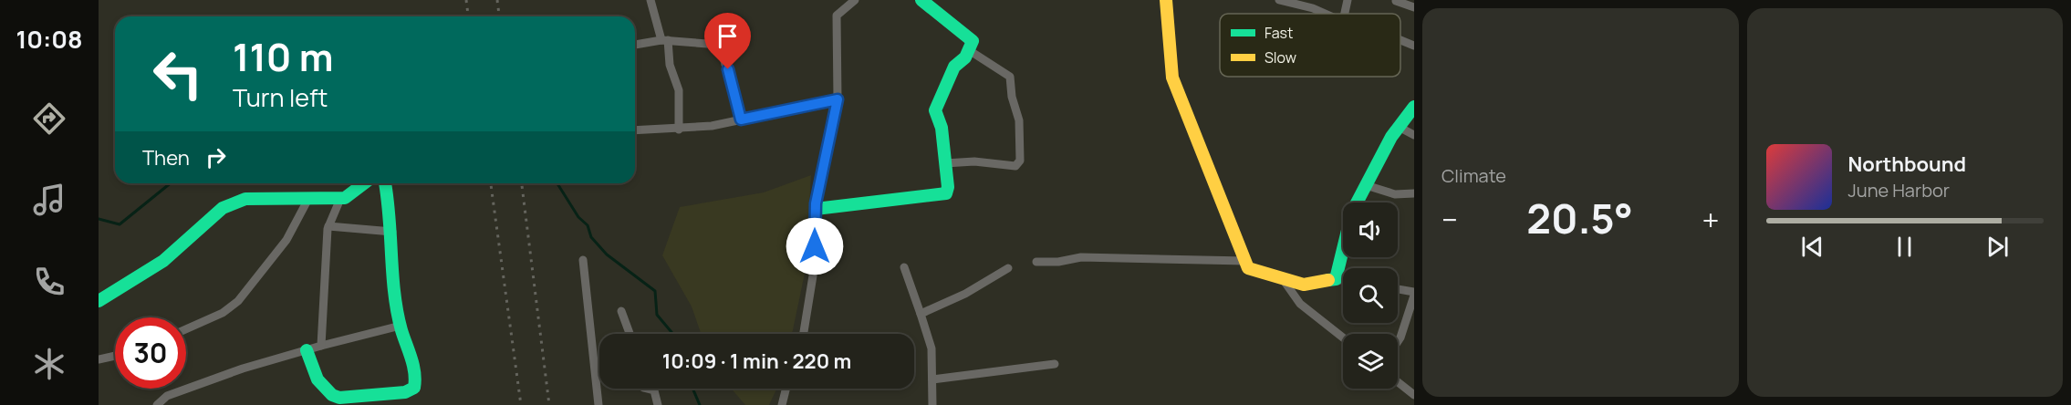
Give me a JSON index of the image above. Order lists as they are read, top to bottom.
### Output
{
  "legend": ["Fast", "Slow"],
  "page": {
    "tabs": "10:08",
    "tile": "Climate",
    "turn": ["110 m", "Turn left"],
    "then": "Then",
    "song": ["Northbound", "June Harbor"],
    "heat": ["−", "20.5°", "+"],
    "limit": "30",
    "trip": "10:09 · 1 min · 220 m"
  }
}
